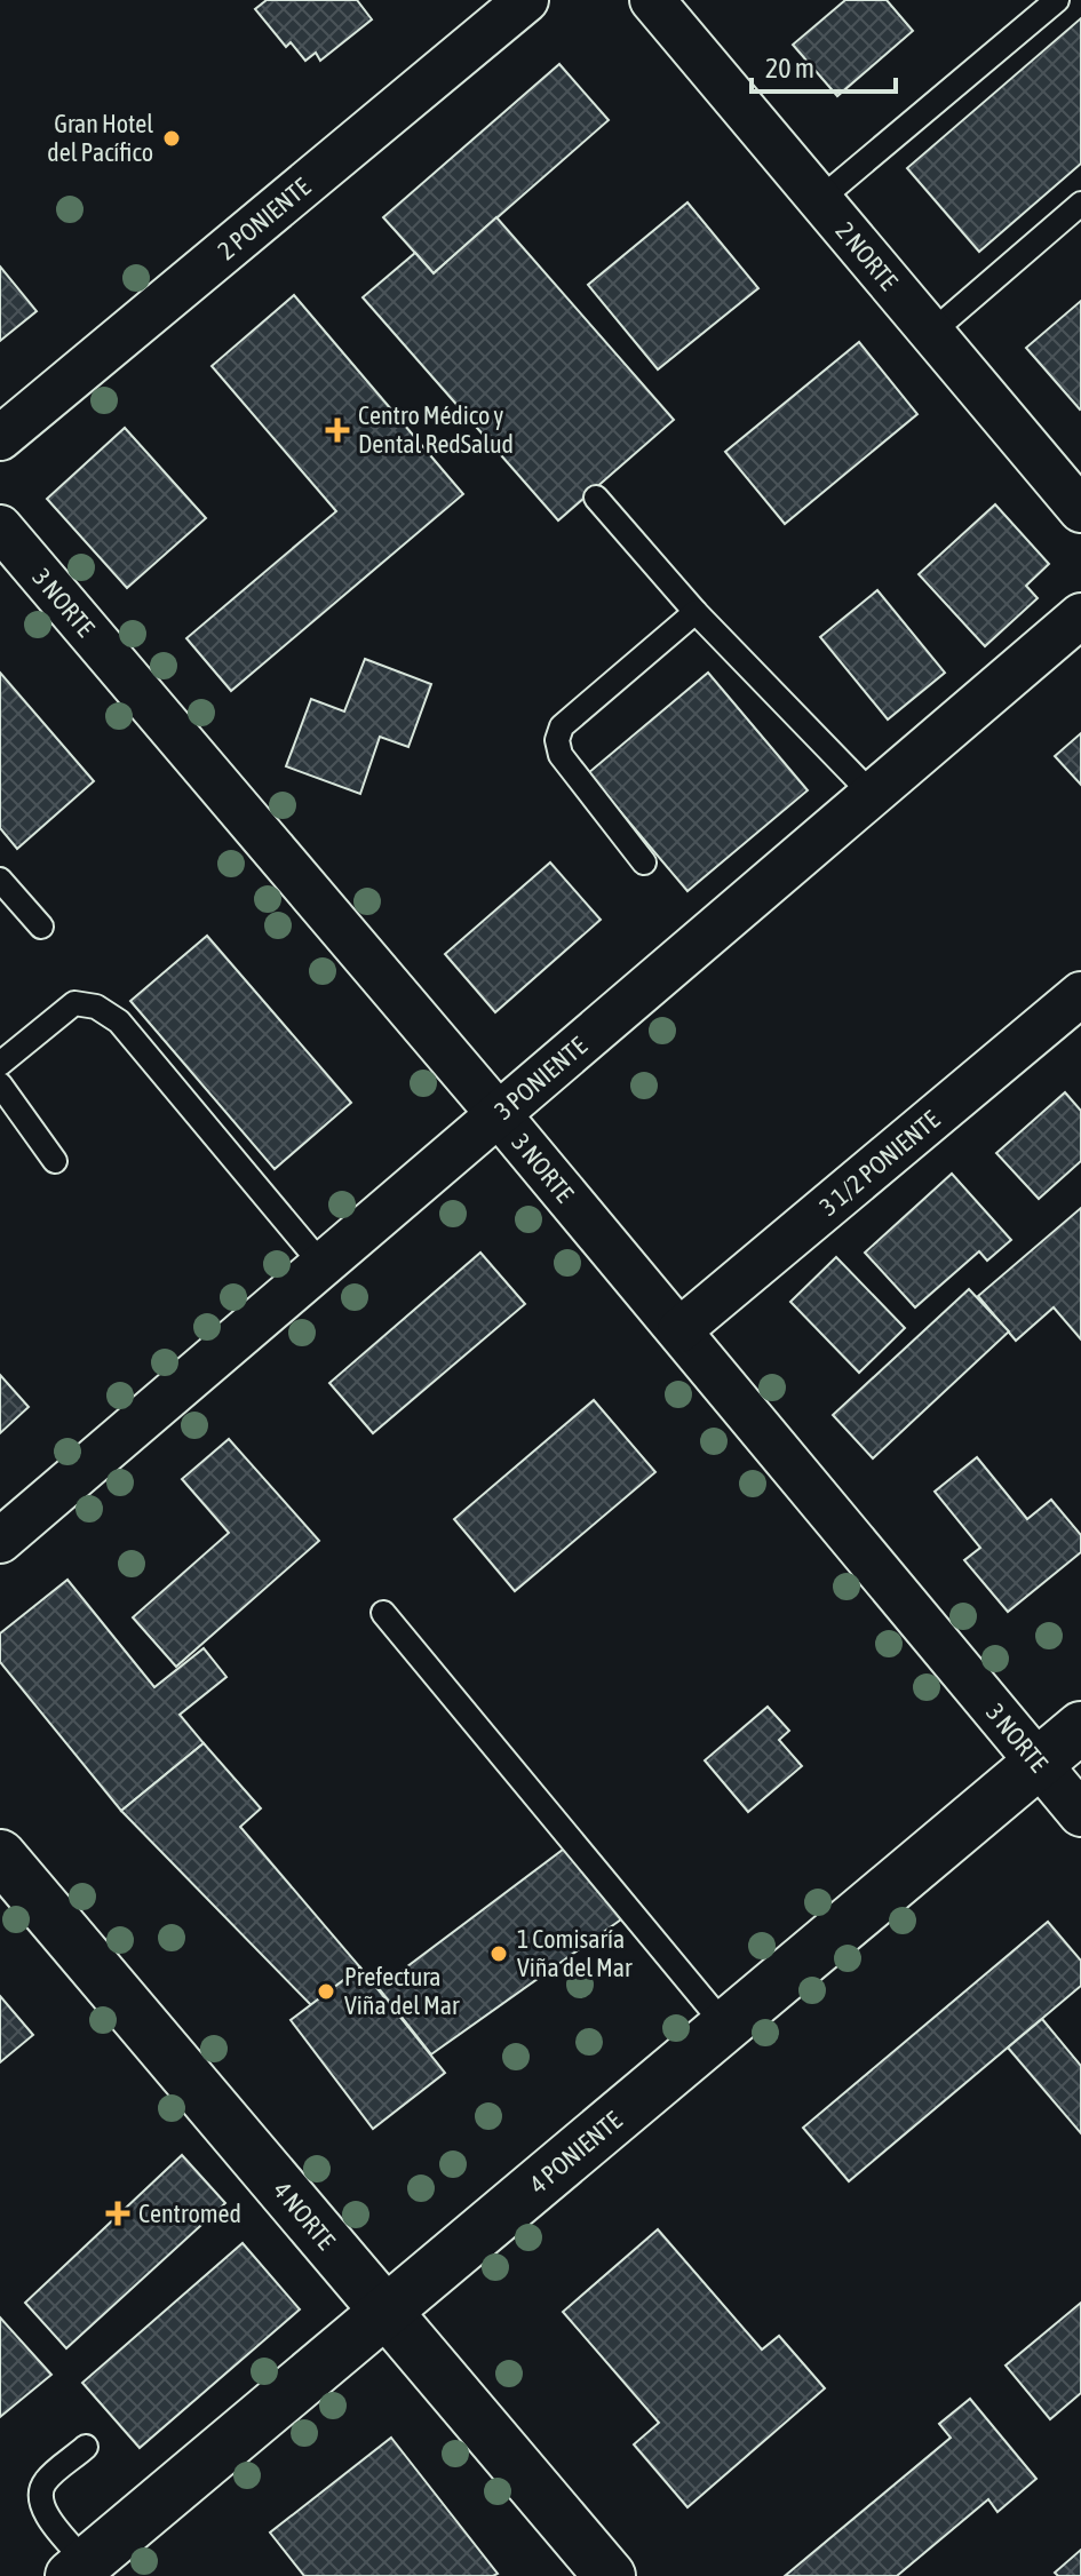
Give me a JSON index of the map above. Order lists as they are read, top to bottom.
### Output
{
  "streets": {
    "main road": ["4 PONIENTE", "4 NORTE"],
    "street": [
      "2 PONIENTE",
      "2 NORTE",
      "3 NORTE",
      "3 PONIENTE",
      "3 1/2 PONIENTE"
    ]
  },
  "crossings": [
    ["3 NORTE", "3 PONIENTE"],
    ["3 NORTE", "3 1/2 PONIENTE"],
    ["3 NORTE", "4 PONIENTE"],
    ["4 PONIENTE", "4 NORTE"]
  ],
  "places": {
    "other": ["Gran Hotel del Pacífico", "1 Comisaría Viña del Mar", "Prefectura Viña del Mar"],
    "health": ["Centro Médico y Dental RedSalud", "Centromed"]
  },
  "scale_bar": "20 m"
}
